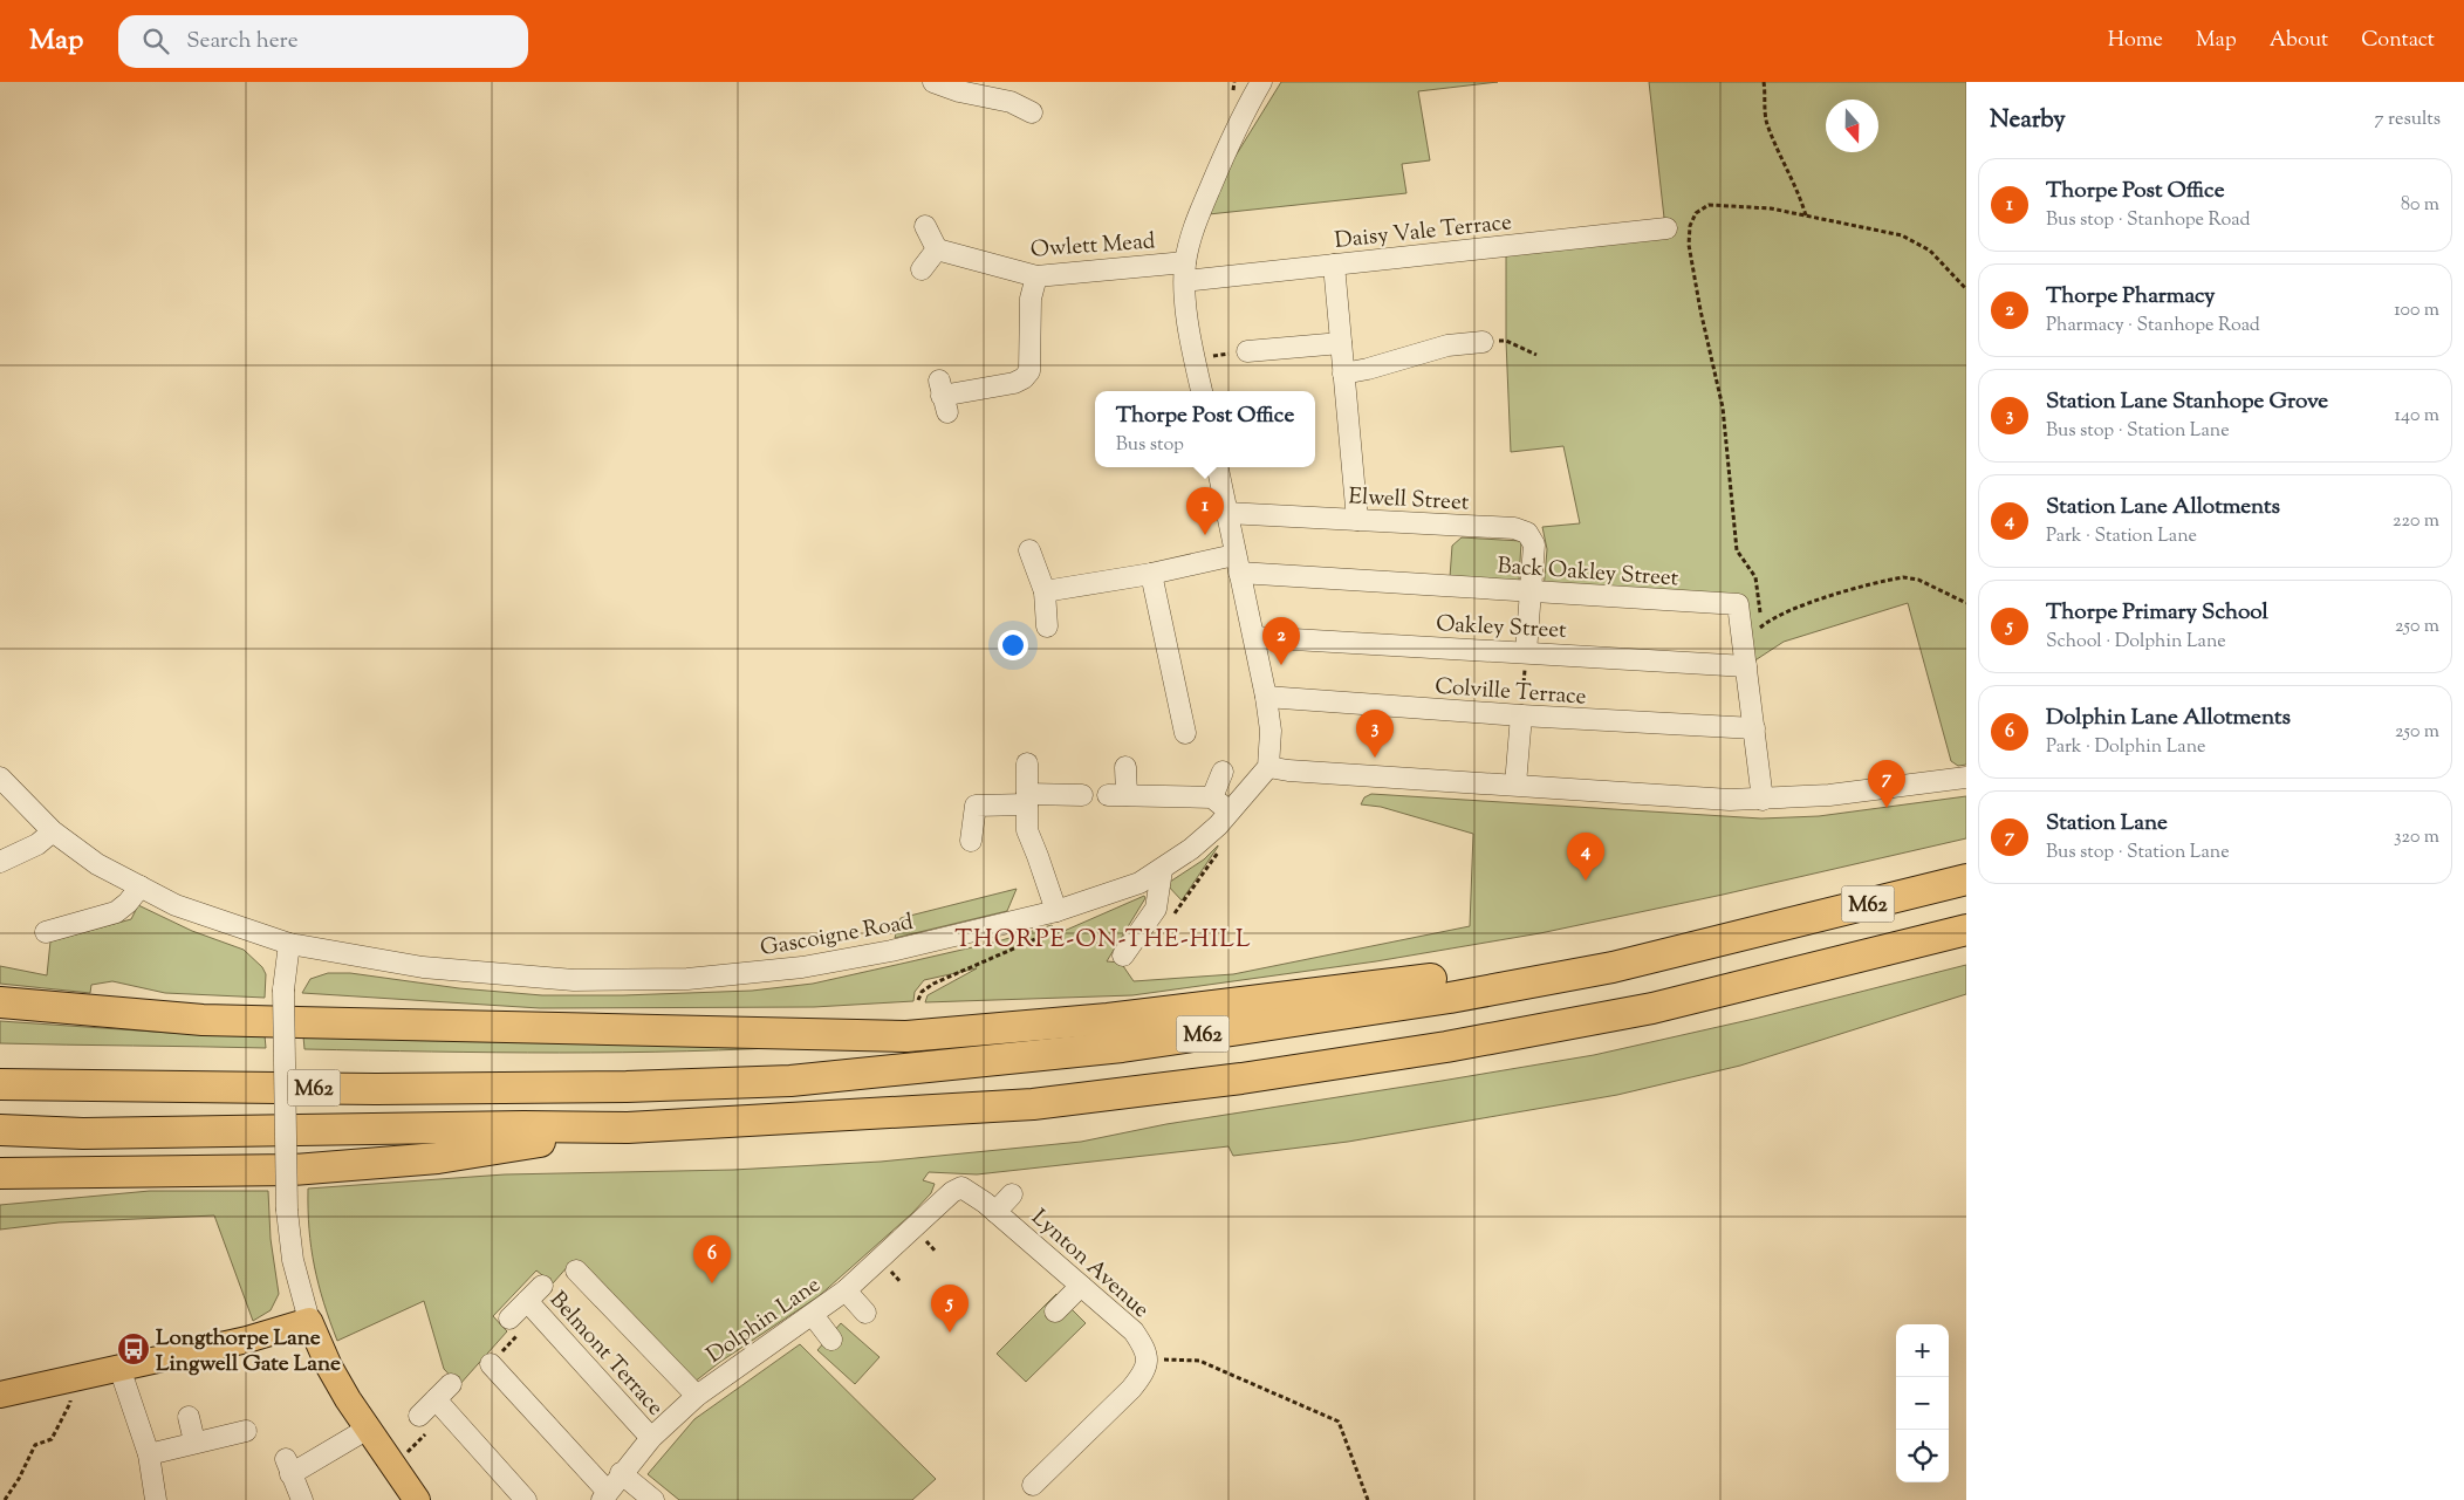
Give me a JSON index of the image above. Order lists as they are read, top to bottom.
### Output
{
  "streets": {
    "highway": ["M62"],
    "street": [
      "Daisy Vale Terrace",
      "Owlett Mead",
      "Elwell Street",
      "Back Oakley Street",
      "Oakley Street",
      "Colville Terrace",
      "Gascoigne Road",
      "Lynton Avenue",
      "Dolphin Lane",
      "Belmont Terrace"
    ]
  },
  "crossings": [
    ["Daisy Vale Terrace", "Owlett Mead"],
    ["Elwell Street", "Back Oakley Street"],
    ["Back Oakley Street", "Oakley Street"],
    ["Back Oakley Street", "Colville Terrace"],
    ["Lynton Avenue", "Dolphin Lane"],
    ["Dolphin Lane", "Belmont Terrace"]
  ],
  "districts": ["THORPE-ON-THE-HILL"],
  "places": {
    "bus stop": ["Longthorpe Lane Lingwell Gate Lane"]
  },
  "north": "bottom",
  "page": {
    "header": "Map",
    "search": "Search here",
    "nav": [
      "Home",
      "Map",
      "About",
      "Contact"
    ],
    "heading": ["Nearby", "7 results"],
    "list": [
      {
        "mark": "1",
        "name": "Thorpe Post Office",
        "note": "Bus stop · Stanhope Road",
        "value": "80 m"
      },
      {
        "mark": "2",
        "name": "Thorpe Pharmacy",
        "note": "Pharmacy · Stanhope Road",
        "value": "100 m"
      },
      {
        "mark": "3",
        "name": "Station Lane Stanhope Grove",
        "note": "Bus stop · Station Lane",
        "value": "140 m"
      },
      {
        "mark": "4",
        "name": "Station Lane Allotments",
        "note": "Park · Station Lane",
        "value": "220 m"
      },
      {
        "mark": "5",
        "name": "Thorpe Primary School",
        "note": "School · Dolphin Lane",
        "value": "250 m"
      },
      {
        "mark": "6",
        "name": "Dolphin Lane Allotments",
        "note": "Park · Dolphin Lane",
        "value": "250 m"
      },
      {
        "mark": "7",
        "name": "Station Lane",
        "note": "Bus stop · Station Lane",
        "value": "320 m"
      }
    ],
    "popup": ["Thorpe Post Office", "Bus stop"],
    "pins": [
      "1",
      "2",
      "3",
      "7",
      "4",
      "6",
      "5"
    ],
    "map_buttons": ["+", "−"]
  }
}
